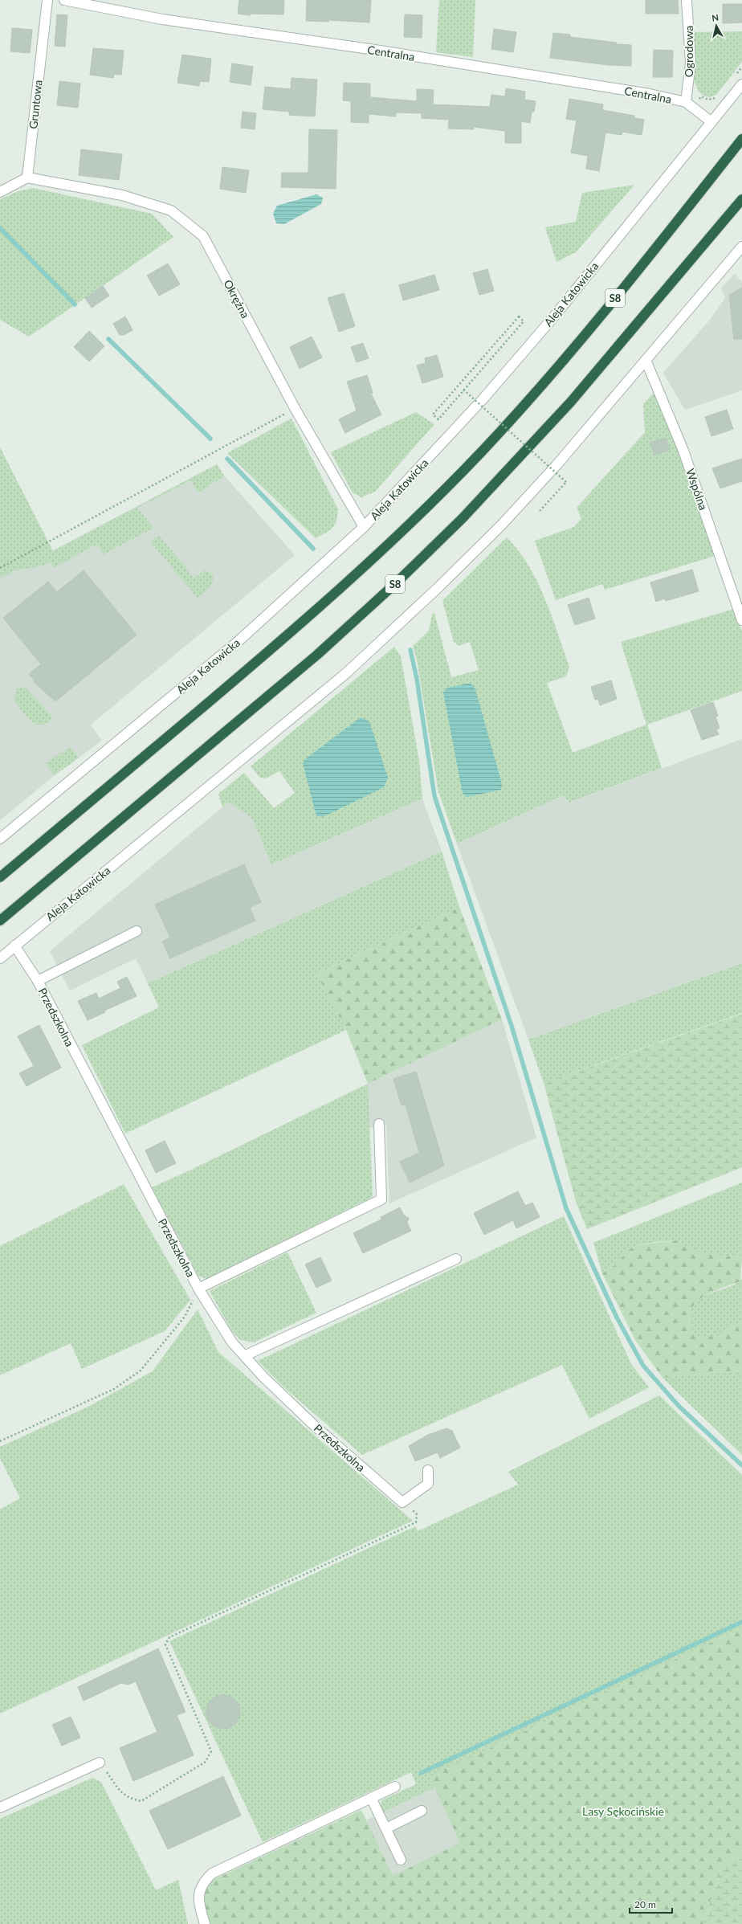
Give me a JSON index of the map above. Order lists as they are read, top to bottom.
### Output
{
  "streets": {
    "highway": ["S8"],
    "street": [
      "Ogrodowa",
      "Centralna",
      "Gruntowa",
      "Aleja Katowicka",
      "Okrężna",
      "Wspólna",
      "Przedszkolna"
    ]
  },
  "crossings": [
    ["Ogrodowa", "Centralna"],
    ["Centralna", "Aleja Katowicka"],
    ["Gruntowa", "Okrężna"],
    ["Aleja Katowicka", "Okrężna"],
    ["Aleja Katowicka", "Wspólna"],
    ["Aleja Katowicka", "Przedszkolna"]
  ],
  "parks": ["Lasy Sękocińskie"],
  "scale_bar": "20 m",
  "north": "top"
}
